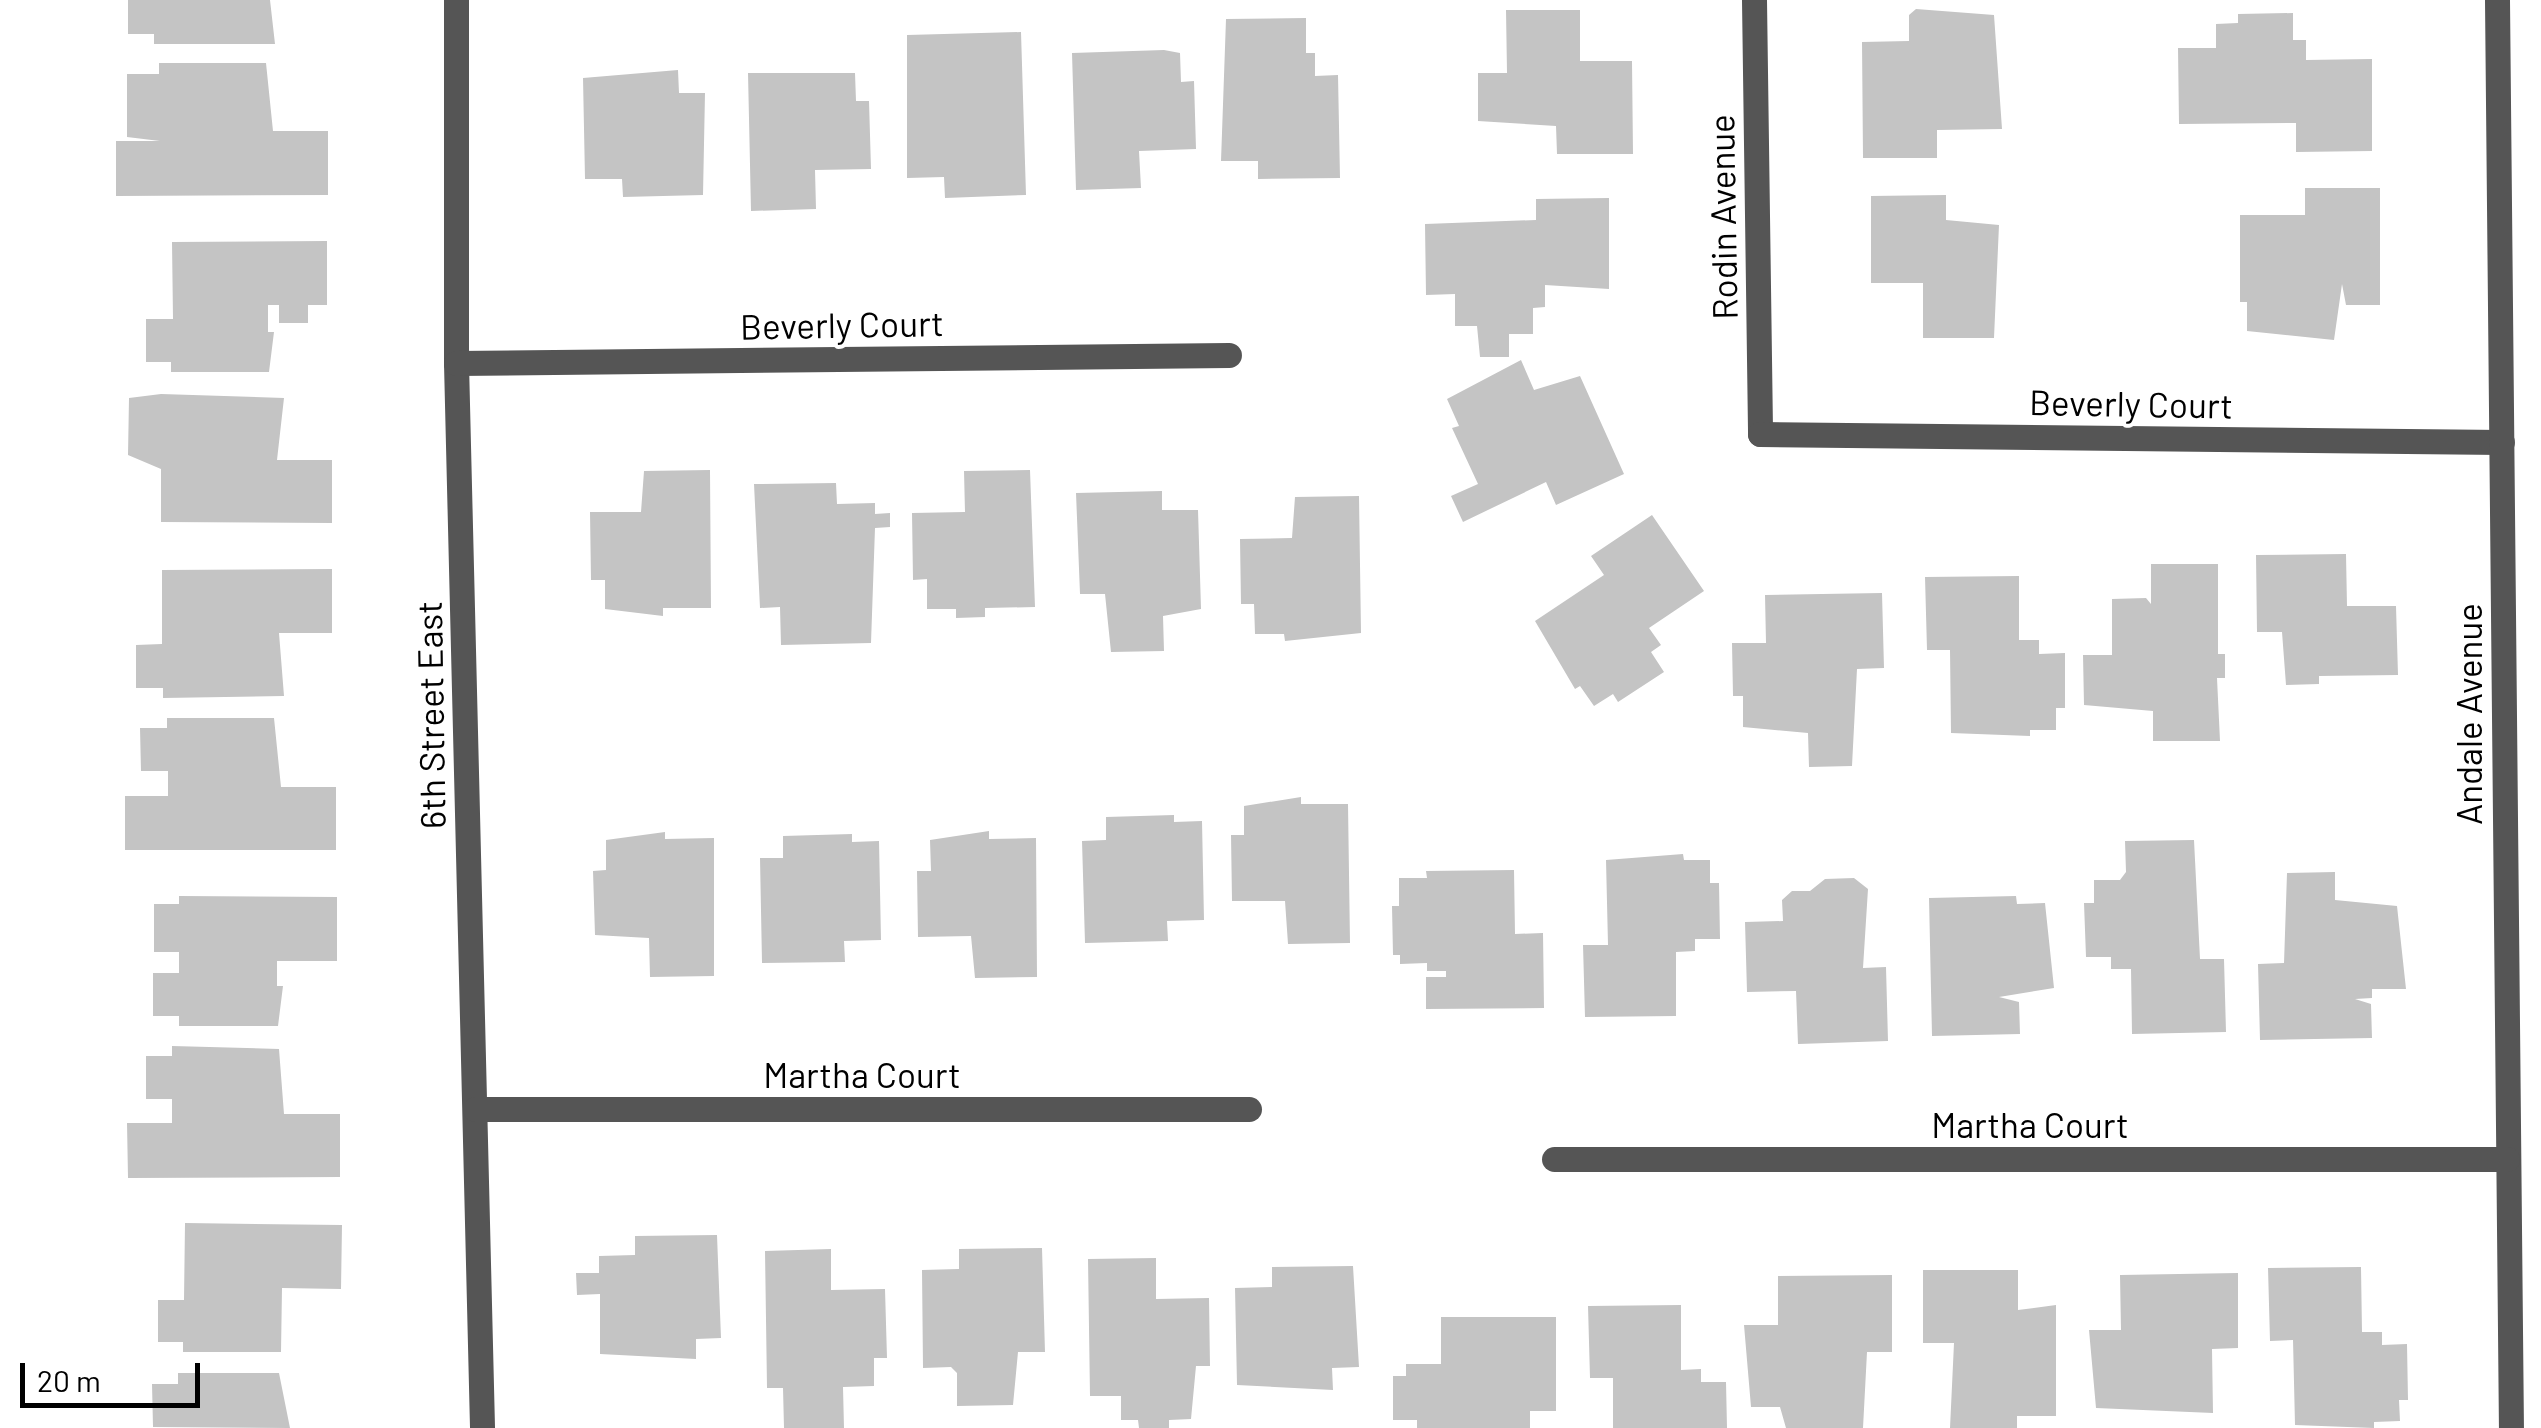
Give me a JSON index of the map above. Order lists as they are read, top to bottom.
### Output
{
  "streets": {
    "street": [
      "Rodin Avenue",
      "Beverly Court",
      "Andale Avenue",
      "6th Street East",
      "Martha Court"
    ]
  },
  "crossings": [
    ["Rodin Avenue", "Beverly Court"],
    ["Beverly Court", "Andale Avenue"],
    ["Beverly Court", "6th Street East"],
    ["Andale Avenue", "Martha Court"],
    ["6th Street East", "Martha Court"]
  ],
  "scale_bar": "20 m"
}
